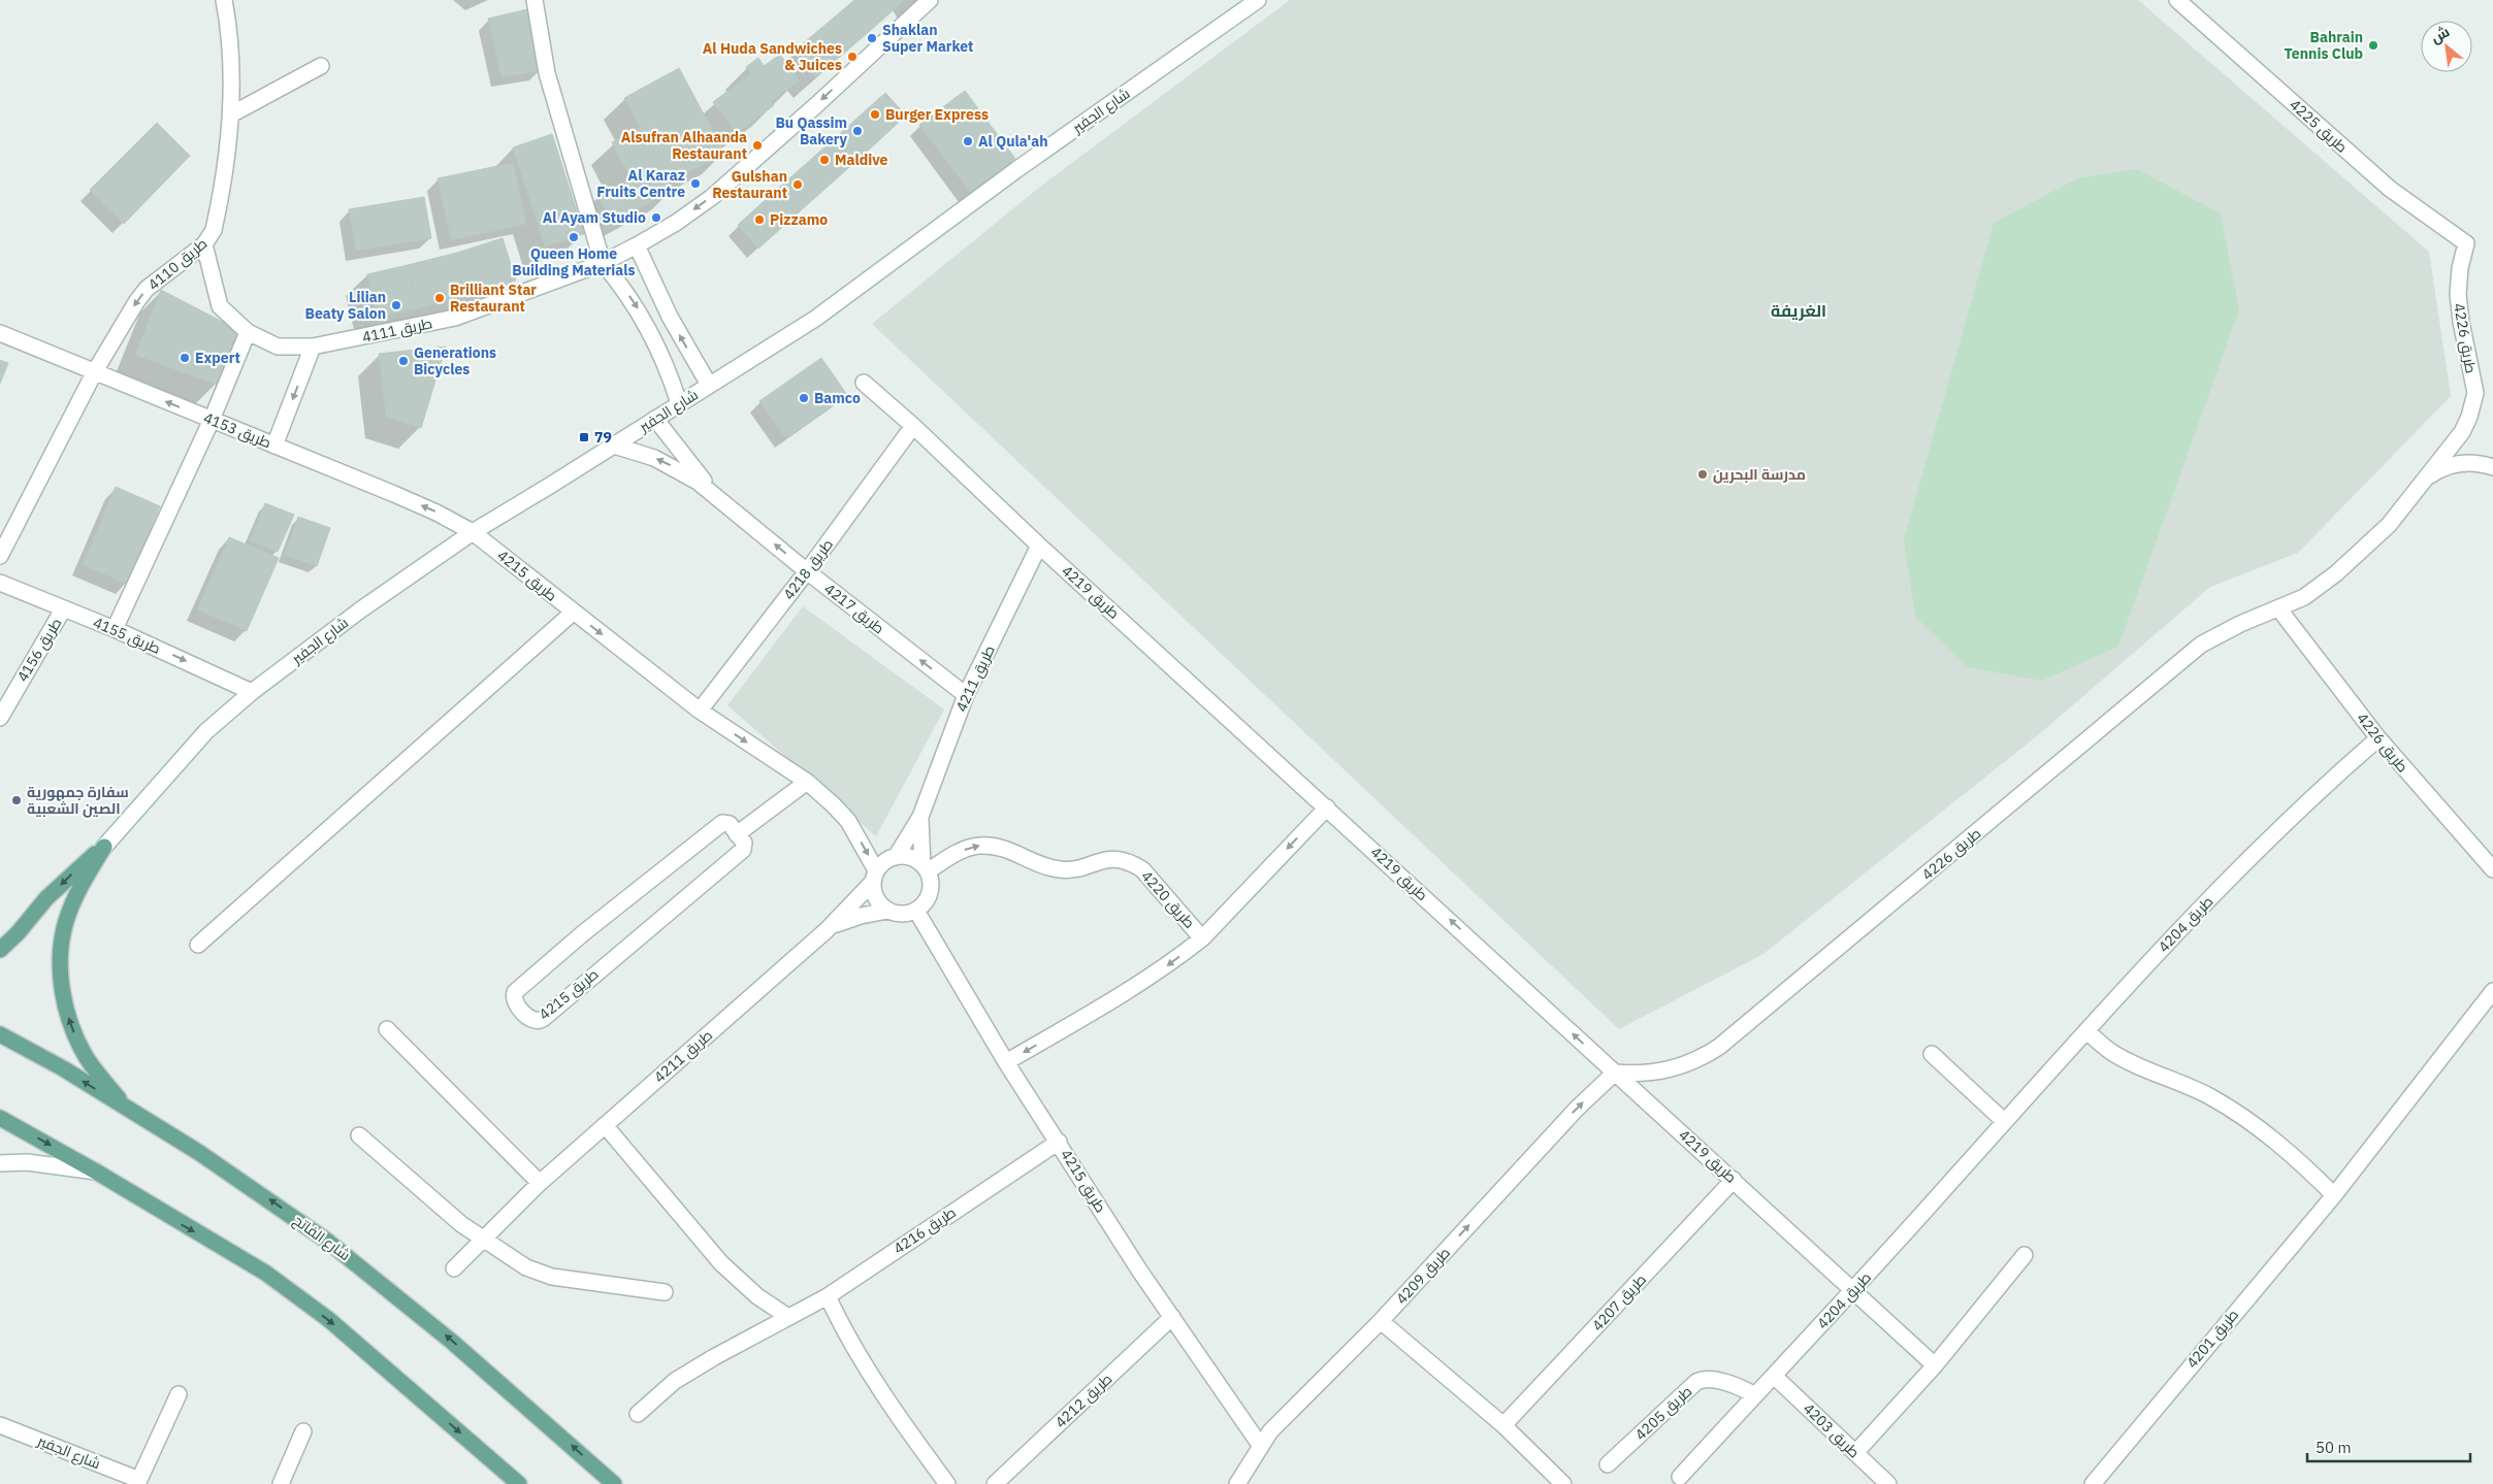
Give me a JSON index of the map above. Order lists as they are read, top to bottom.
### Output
{
  "streets": {
    "main road": ["شارع الفاتح"],
    "street": [
      "شارع الجفير",
      "طريق 4225",
      "طريق 4110",
      "طريق 4111",
      "طريق 4226",
      "طريق 4153",
      "طريق 4218",
      "طريق 4215",
      "طريق 4219",
      "طريق 4217",
      "طريق 4155",
      "طريق 4156",
      "طريق 4211",
      "طريق 4220",
      "طريق 4204",
      "طريق 4216",
      "طريق 4209",
      "طريق 4207",
      "طريق 4201",
      "طريق 4212",
      "طريق 4205",
      "طريق 4203"
    ]
  },
  "crossings": [
    ["شارع الجفير", "طريق 4153"],
    ["شارع الجفير", "طريق 4215"],
    ["شارع الجفير", "طريق 4217"],
    ["شارع الجفير", "طريق 4155"],
    ["طريق 4225", "طريق 4226"],
    ["طريق 4110", "طريق 4111"],
    ["طريق 4110", "طريق 4153"],
    ["طريق 4226", "طريق 4219"],
    ["طريق 4226", "طريق 4204"],
    ["طريق 4226", "طريق 4209"],
    ["طريق 4153", "طريق 4215"],
    ["طريق 4218", "طريق 4215"],
    ["طريق 4218", "طريق 4219"],
    ["طريق 4218", "طريق 4217"],
    ["طريق 4215", "طريق 4211"],
    ["طريق 4215", "طريق 4220"],
    ["طريق 4215", "طريق 4216"],
    ["طريق 4215", "طريق 4209"],
    ["طريق 4215", "طريق 4212"],
    ["طريق 4219", "طريق 4211"],
    ["طريق 4219", "طريق 4220"],
    ["طريق 4219", "طريق 4204"],
    ["طريق 4219", "طريق 4209"],
    ["طريق 4219", "طريق 4207"],
    ["طريق 4217", "طريق 4211"],
    ["طريق 4155", "طريق 4156"],
    ["طريق 4211", "طريق 4220"],
    ["طريق 4204", "طريق 4205"],
    ["طريق 4204", "طريق 4203"]
  ],
  "one_way": [
    "طريق 4111",
    "طريق 4153",
    "طريق 4155",
    "طريق 4209"
  ],
  "districts": ["الغريفة"],
  "places": {
    "other": [
      "Shaklan Super Market",
      "Bahrain Tennis Club",
      "Al Huda Sandwiches & Juices",
      "Burger Express",
      "Bu Qassim Bakery",
      "Al Qula'ah",
      "Alsufran Alhaanda Restaurant",
      "Maldive",
      "Al Karaz Fruits Centre",
      "Gulshan Restaurant",
      "Al Ayam Studio",
      "Pizzamo",
      "Queen Home Building Materials",
      "Brilliant Star Restaurant",
      "Lilian Beaty Salon",
      "Expert",
      "Generations Bicycles",
      "Bamco",
      "مدرسة البحرين",
      "سفارة جمهورية الصين الشعبية"
    ],
    "transit": ["79"]
  },
  "scale_bar": "50 m",
  "north": "top left"
}
